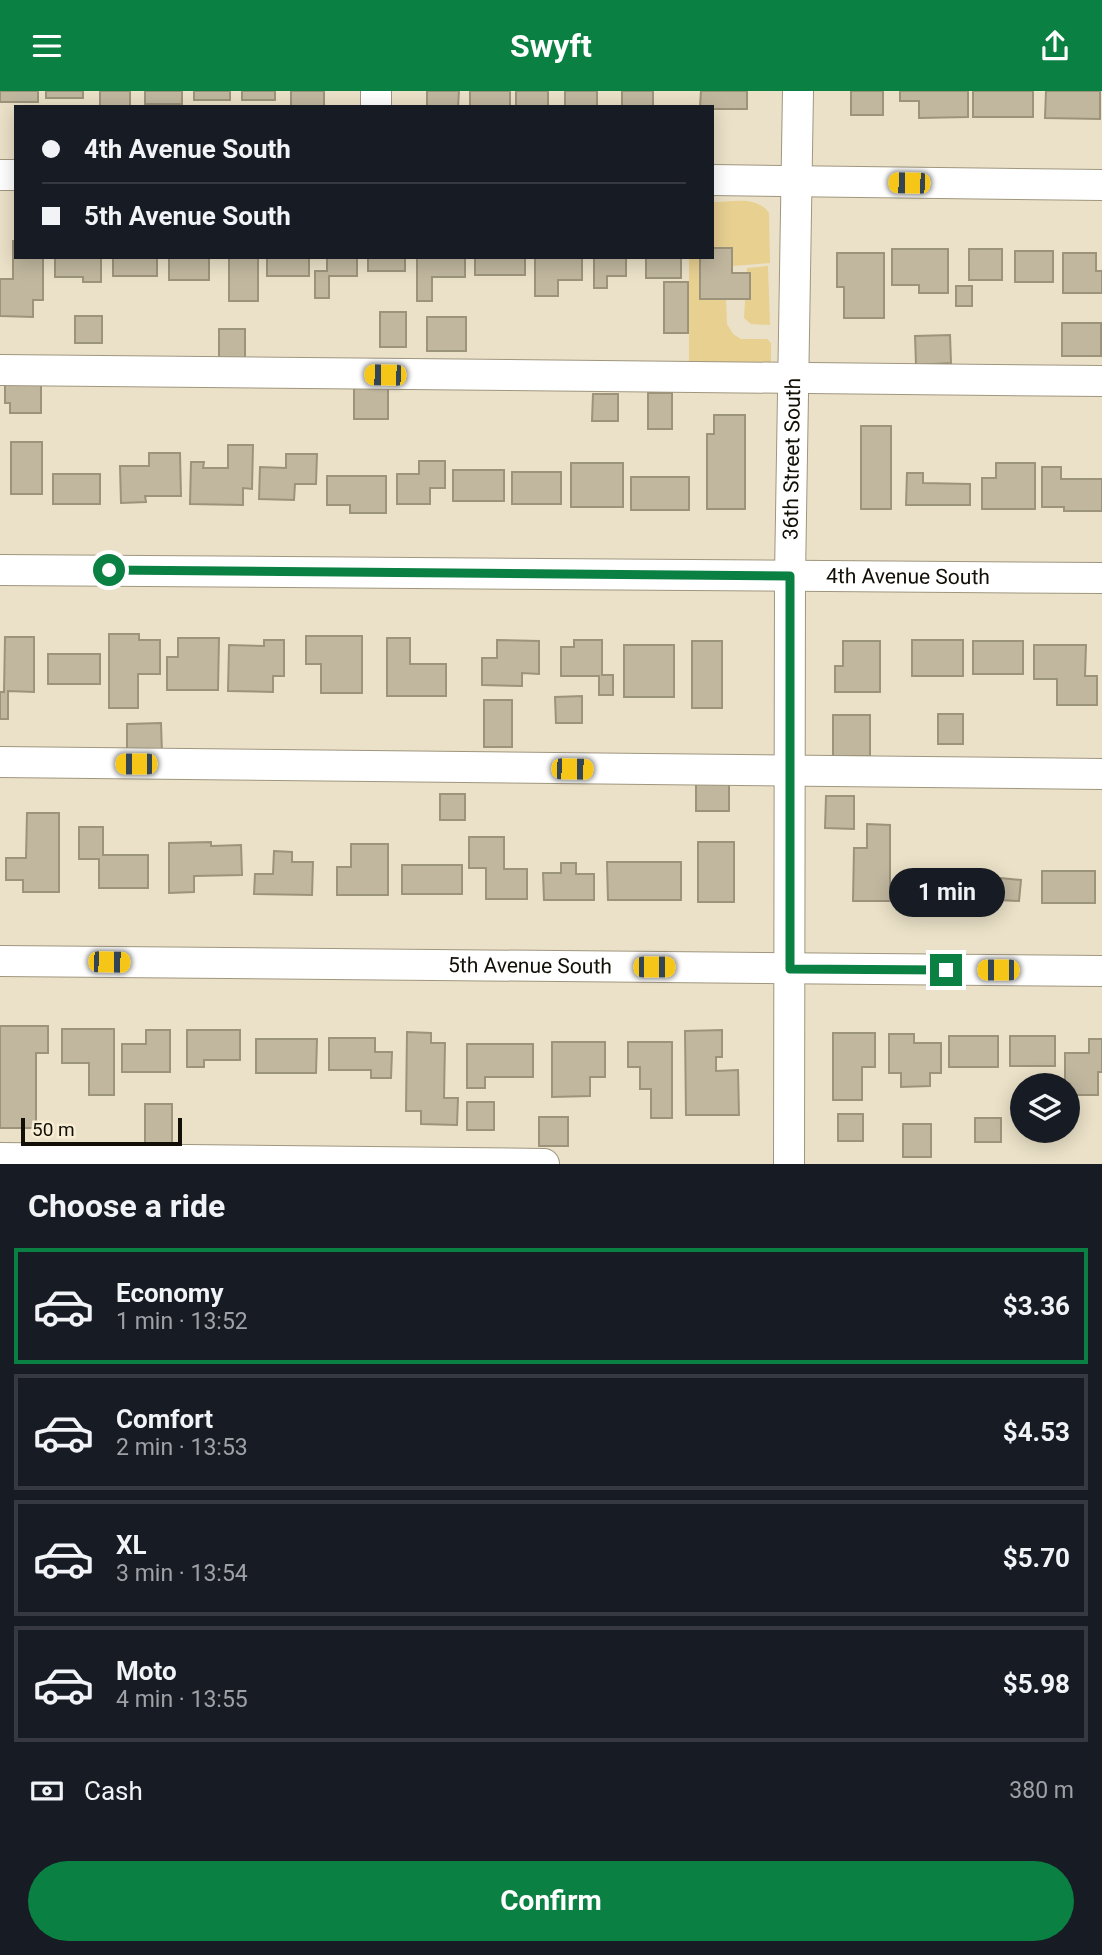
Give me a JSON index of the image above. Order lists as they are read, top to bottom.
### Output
{
  "streets": {
    "street": ["36th Street South", "4th Avenue South", "5th Avenue South"]
  },
  "crossings": [
    ["36th Street South", "4th Avenue South"],
    ["36th Street South", "5th Avenue South"]
  ],
  "scale_bar": "50 m",
  "page": {
    "header": "Swyft",
    "banner": ["4th Avenue South", "5th Avenue South"],
    "bubble": "1 min",
    "scale": "50 m",
    "heading": "Choose a ride",
    "list": [
      {
        "name": "Economy",
        "note": "1 min · 13:52",
        "value": "$3.36"
      },
      {
        "name": "Comfort",
        "note": "2 min · 13:53",
        "value": "$4.53"
      },
      {
        "name": "XL",
        "note": "3 min · 13:54",
        "value": "$5.70"
      },
      {
        "name": "Moto",
        "note": "4 min · 13:55",
        "value": "$5.98"
      }
    ],
    "pay": ["Cash", "380 m"],
    "buttons": "Confirm"
  }
}
